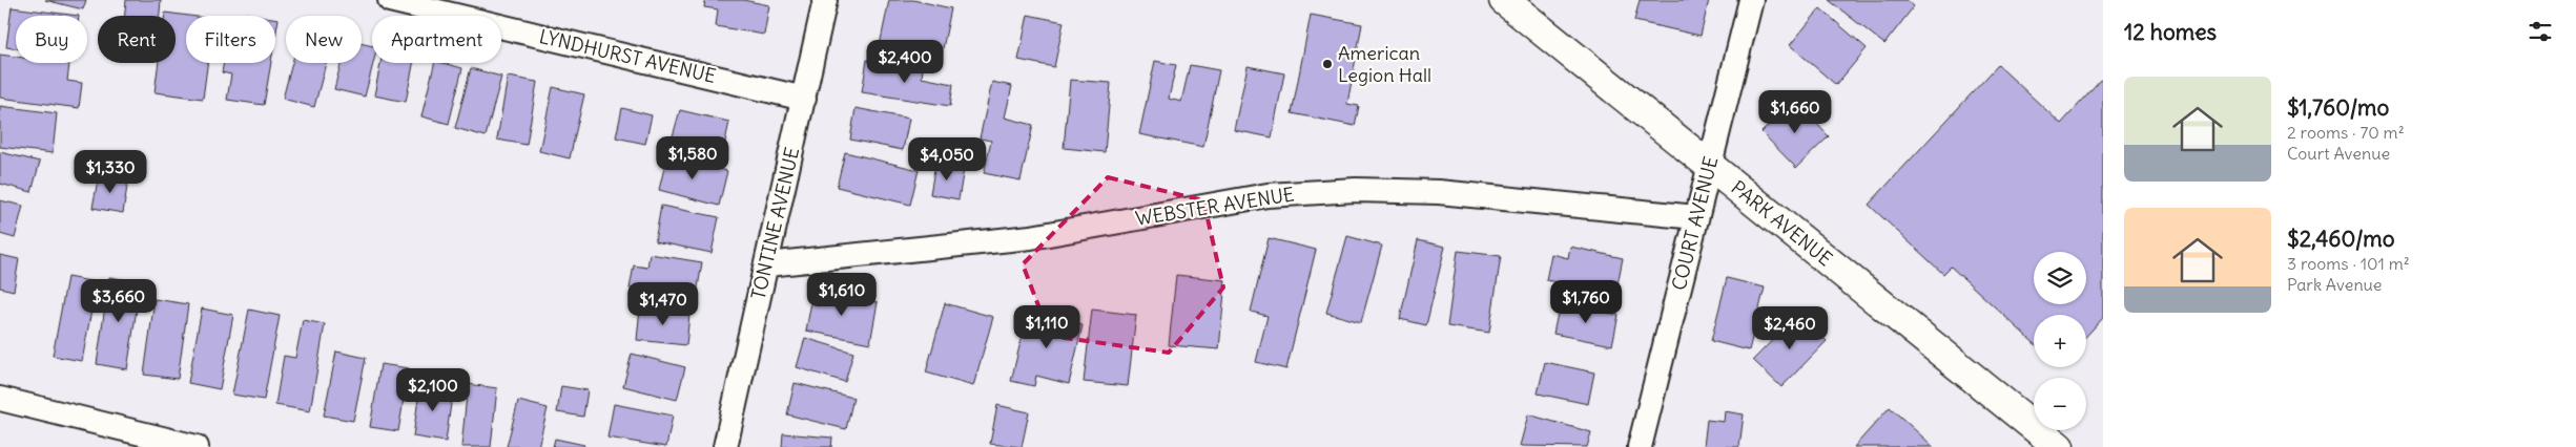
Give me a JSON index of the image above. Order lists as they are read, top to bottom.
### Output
{
  "streets": {
    "street": [
      "LYNDHURST AVENUE",
      "WEBSTER AVENUE",
      "TONTINE AVENUE",
      "COURT AVENUE",
      "PARK AVENUE"
    ]
  },
  "crossings": [
    ["LYNDHURST AVENUE", "TONTINE AVENUE"],
    ["WEBSTER AVENUE", "TONTINE AVENUE"],
    ["WEBSTER AVENUE", "COURT AVENUE"],
    ["COURT AVENUE", "PARK AVENUE"]
  ],
  "places": ["American Legion Hall"],
  "page": {
    "heading": "12 homes",
    "chip": [
      "Buy",
      "Rent",
      "Filters",
      "New",
      "Apartment"
    ],
    "price": [
      "$2,400",
      "$1,660",
      "$1,580",
      "$4,050",
      "$1,330",
      "$1,610",
      "$3,660",
      "$1,760",
      "$1,470",
      "$1,110",
      "$2,460",
      "$2,100"
    ],
    "list": [
      {
        "name": "$1,760/mo",
        "note": "2 rooms · 70 m² · Court Avenue"
      },
      {
        "name": "$2,460/mo",
        "note": "3 rooms · 101 m² · Park Avenue"
      }
    ],
    "map_buttons": ["+", "−"]
  }
}
